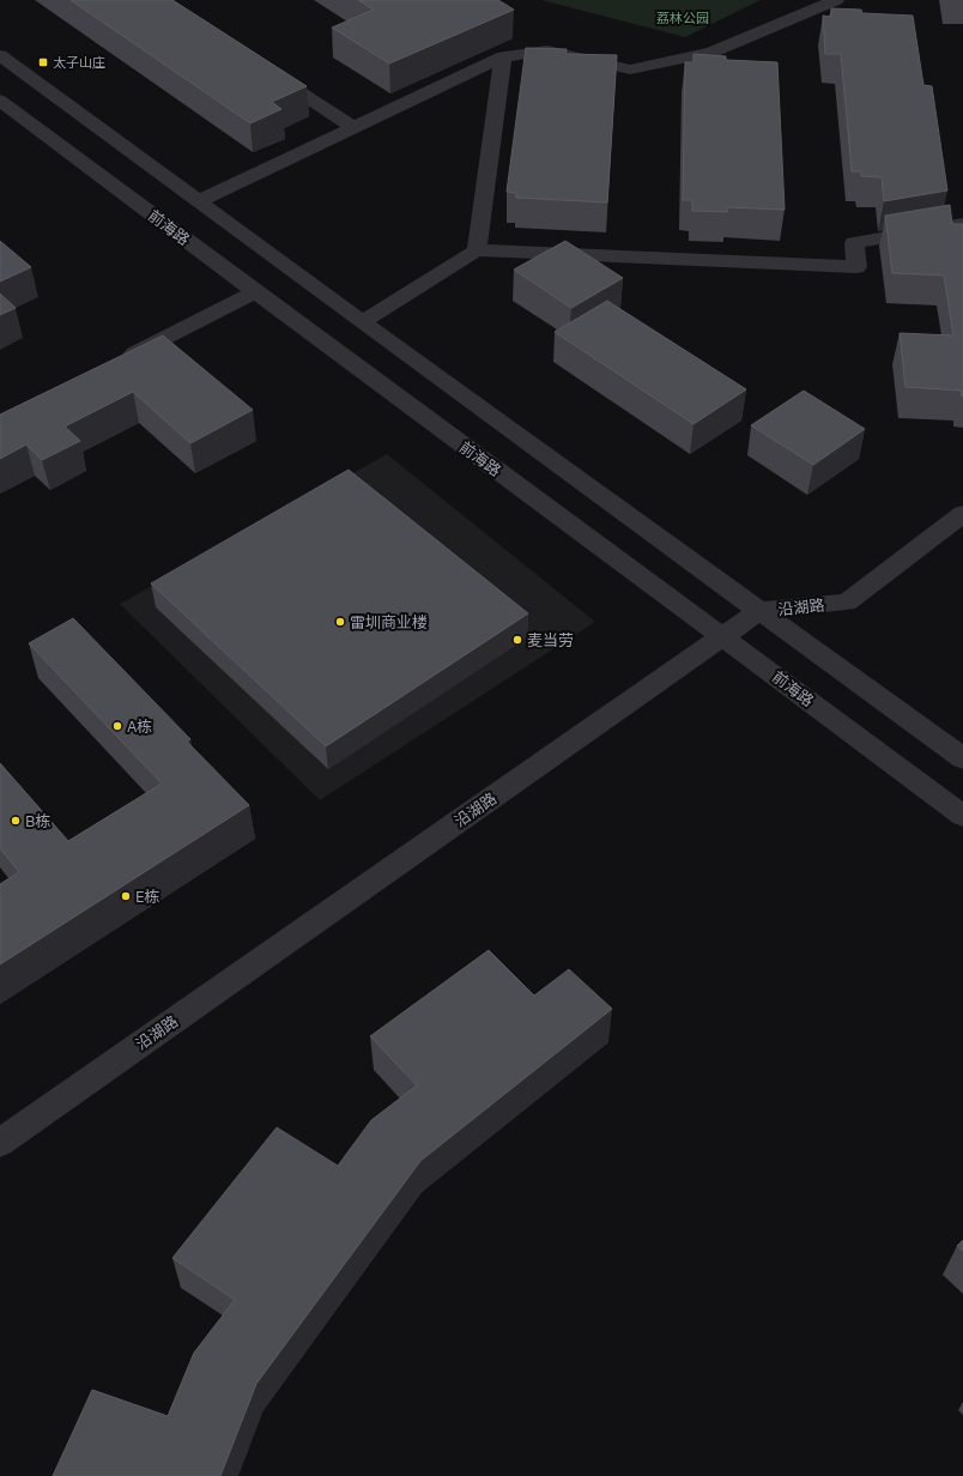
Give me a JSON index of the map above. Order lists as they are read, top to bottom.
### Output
{
  "streets": {
    "street": ["前海路", "沿湖路"]
  },
  "crossings": [
    ["前海路", "沿湖路"]
  ],
  "parks": ["荔林公园"],
  "places": {
    "transit": ["太子山庄"],
    "other": [
      "雷圳商业楼",
      "麦当劳",
      "A栋",
      "B栋",
      "E栋"
    ]
  }
}
